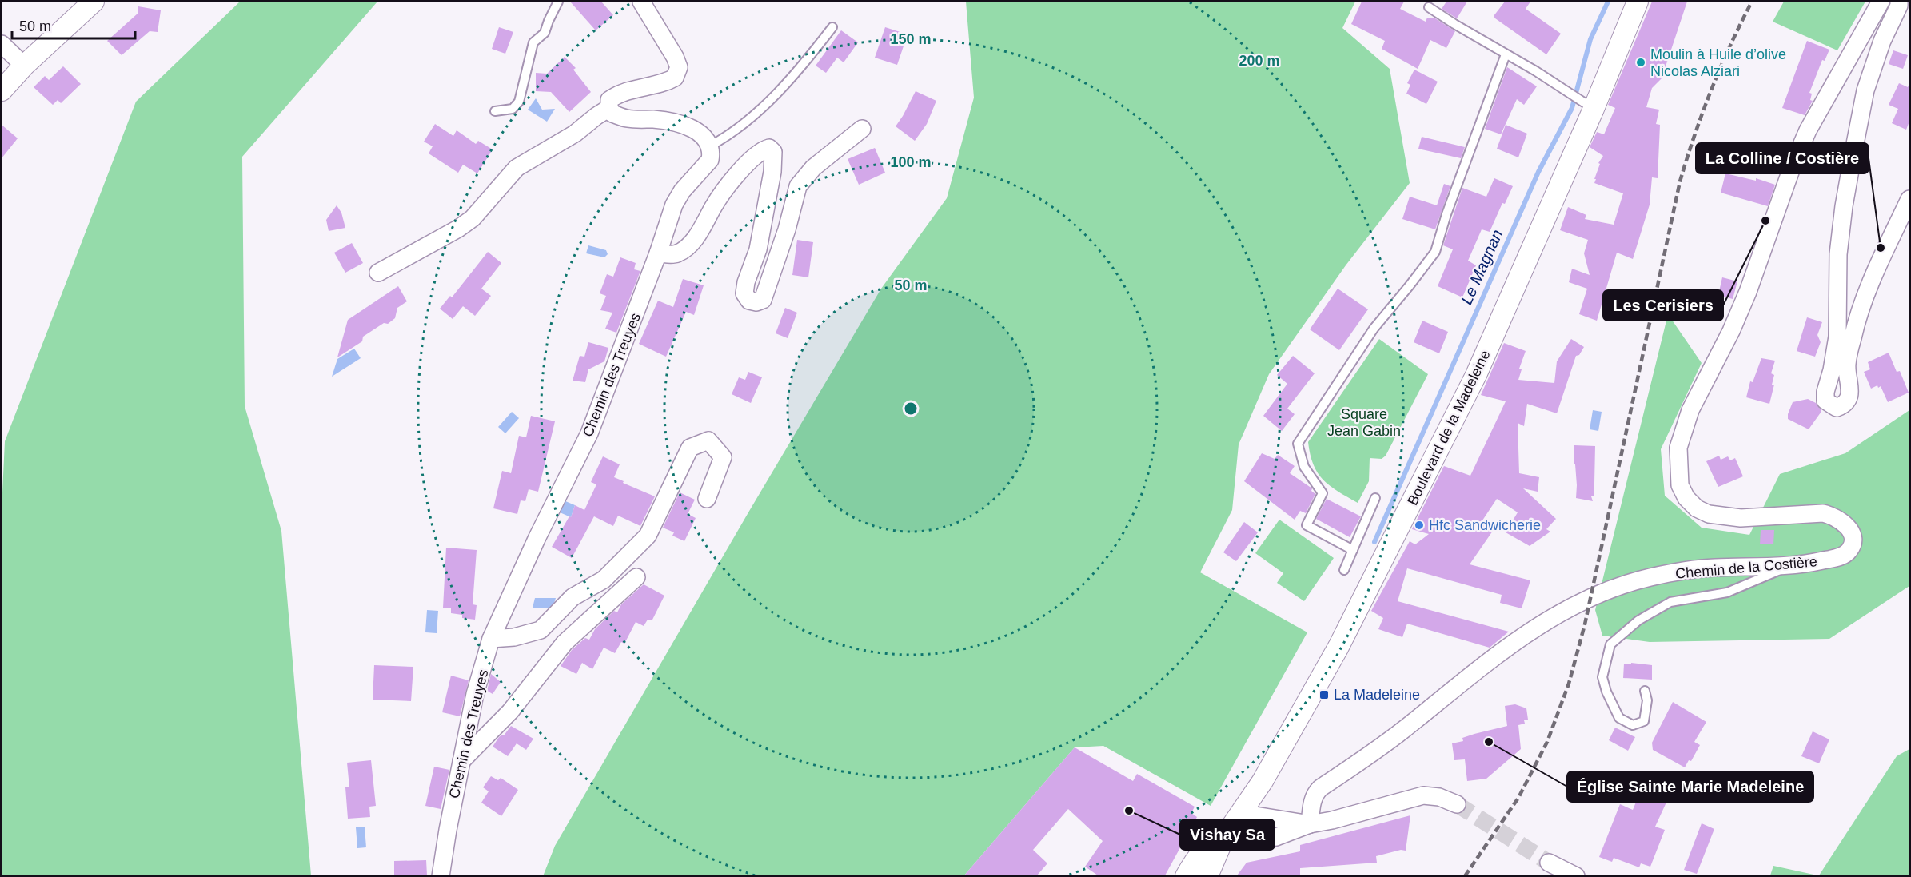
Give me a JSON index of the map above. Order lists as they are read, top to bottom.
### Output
{
  "streets": {
    "street": ["Chemin des Treuyes", "Boulevard de la Madeleine", "Chemin de la Costière"]
  },
  "water": ["Le Magnan"],
  "parks": ["Square Jean Gabin"],
  "places": {
    "other": [
      "Moulin à Huile d’olive Nicolas Alziari",
      "Les Cerisiers",
      "La Colline / Costière",
      "Hfc Sandwicherie",
      "Église Sainte Marie Madeleine",
      "Vishay Sa"
    ],
    "transit": ["La Madeleine"]
  },
  "scale_bar": "50 m",
  "rings": [
    "150 m",
    "200 m",
    "100 m",
    "50 m"
  ]
}
